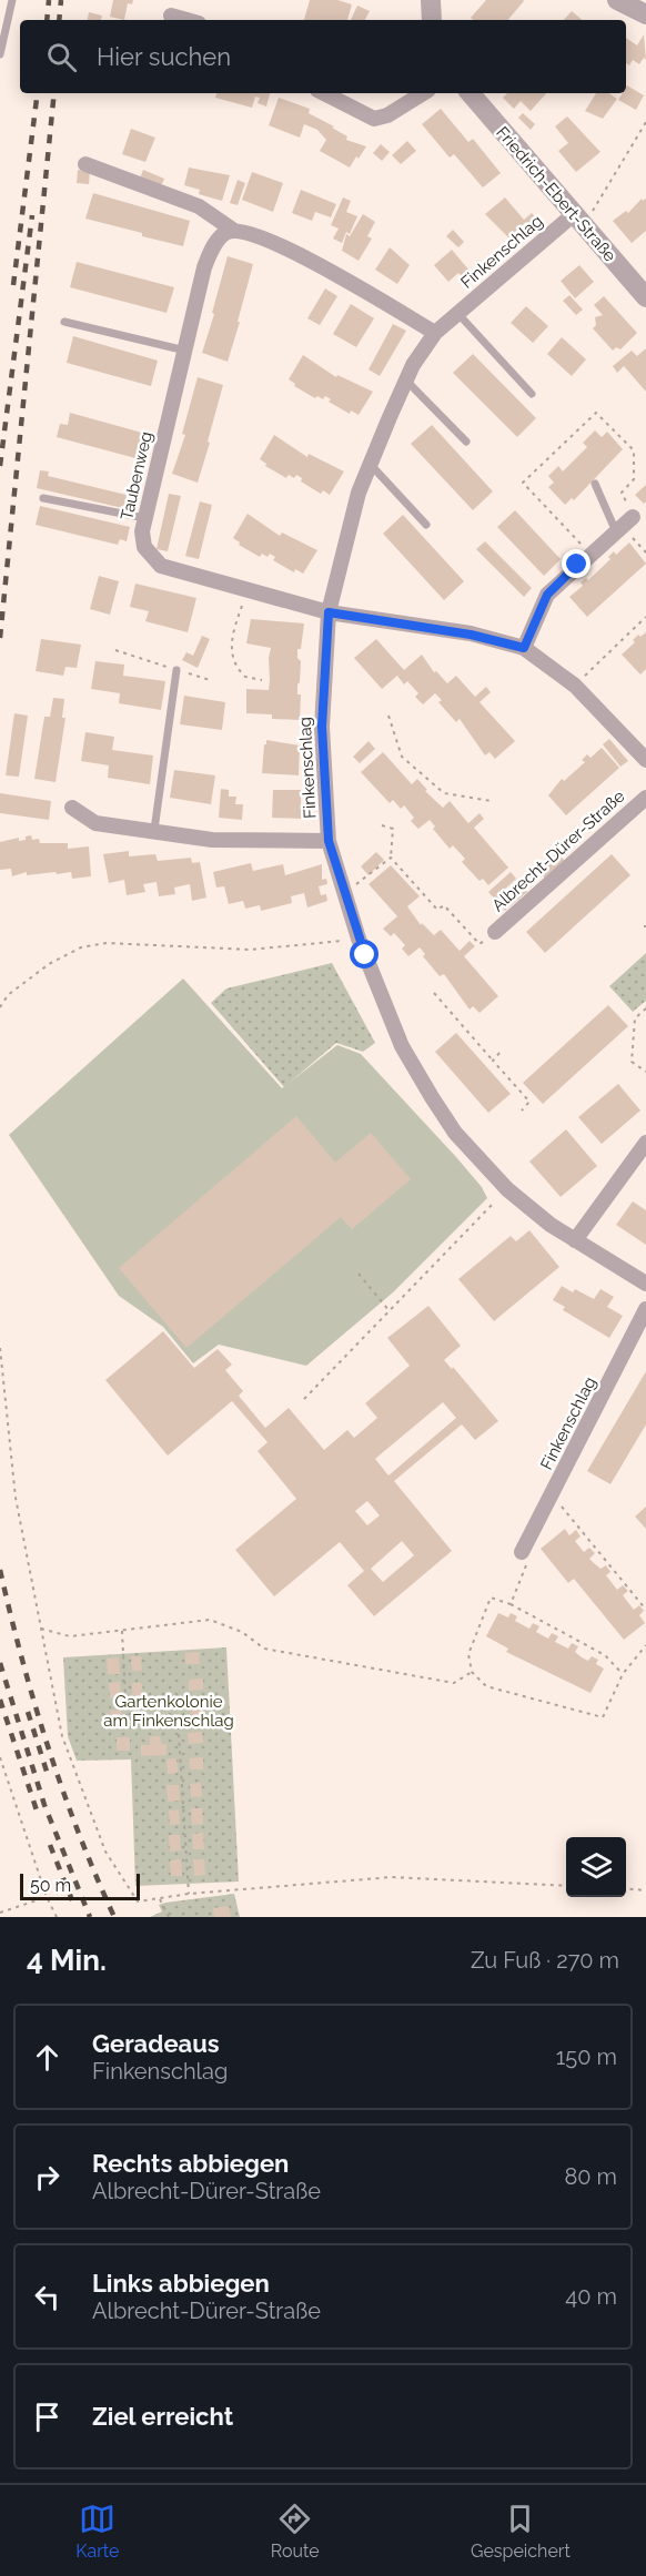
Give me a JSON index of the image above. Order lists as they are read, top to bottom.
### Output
{
  "streets": {
    "street": [
      "Friedrich-Ebert-Straße",
      "Finkenschlag",
      "Taubenweg",
      "Albrecht-Dürer-Straße"
    ]
  },
  "crossings": [
    ["Friedrich-Ebert-Straße", "Finkenschlag"],
    ["Finkenschlag", "Taubenweg"]
  ],
  "parks": ["Gartenkolonie am Finkenschlag"],
  "scale_bar": "50 m",
  "page": {
    "search": "Hier suchen",
    "scale": "50 m",
    "heading": ["4 Min.", "Zu Fuß · 270 m"],
    "list": [
      ["Geradeaus", "Finkenschlag", "150 m"],
      ["Rechts abbiegen", "Albrecht-Dürer-Straße", "80 m"],
      ["Links abbiegen", "Albrecht-Dürer-Straße", "40 m"],
      "Ziel erreicht"
    ],
    "nav": ["Karte", "Route", "Gespeichert"]
  }
}
